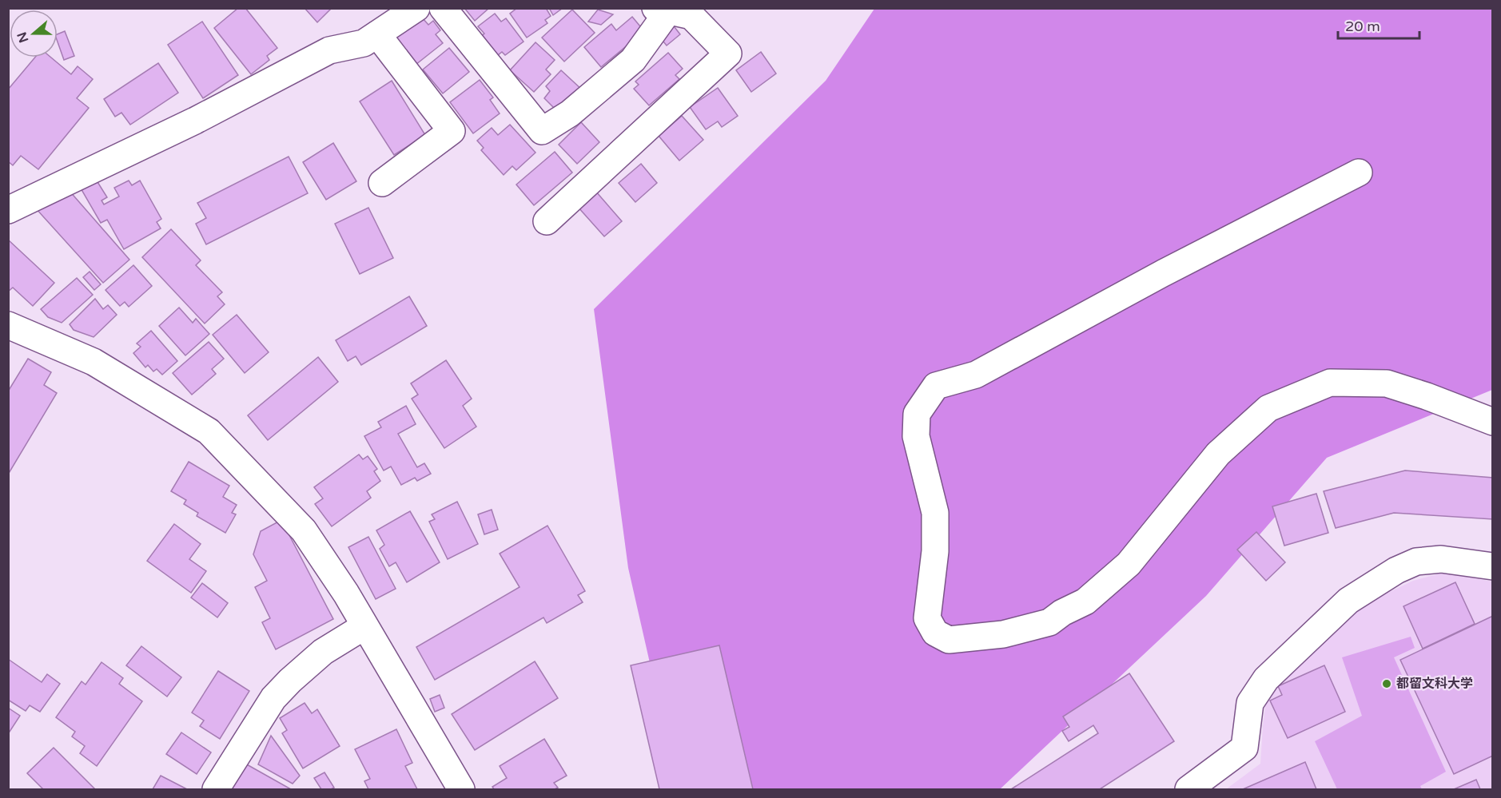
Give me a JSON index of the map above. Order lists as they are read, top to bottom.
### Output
{
  "places": ["都留文科大学"],
  "scale_bar": "20 m",
  "north": "left"
}
